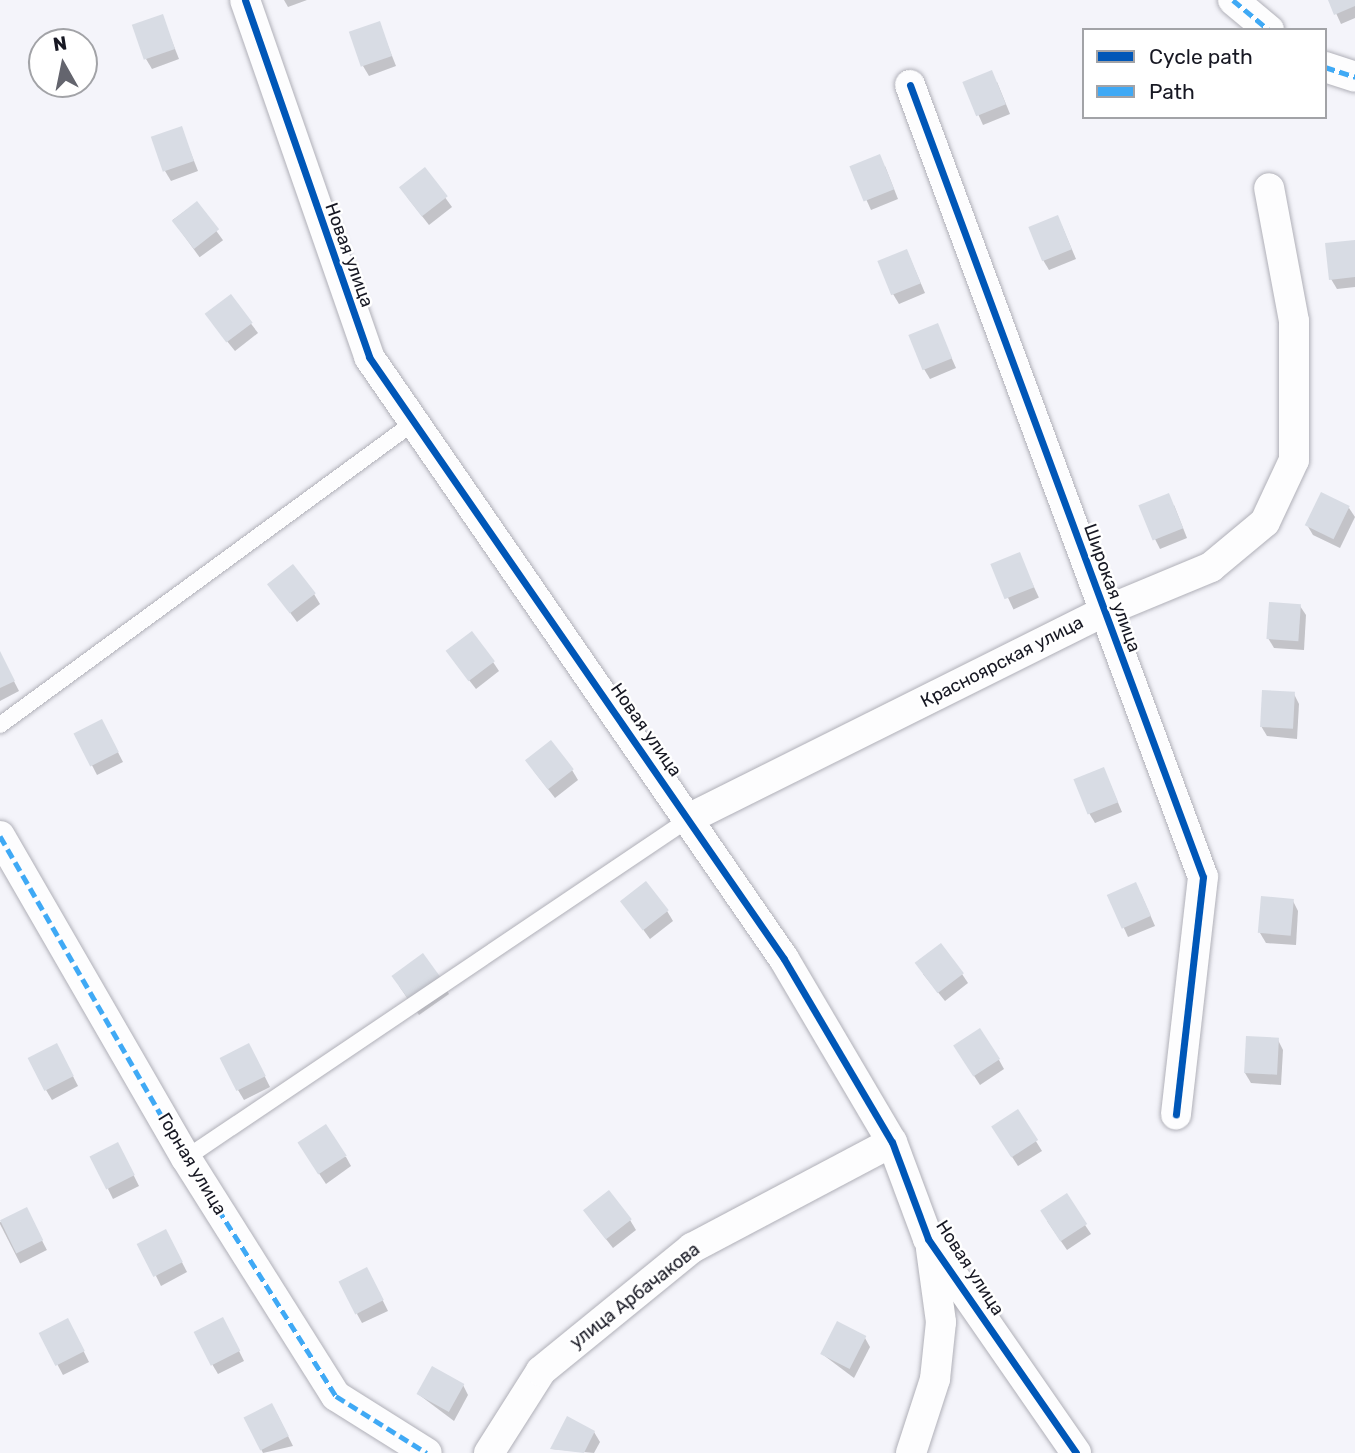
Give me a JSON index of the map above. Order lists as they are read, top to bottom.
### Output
{
  "streets": {
    "street": [
      "Новая улица",
      "Широкая улица",
      "Красноярская улица",
      "Горная улица",
      "улица Арбачакова"
    ]
  },
  "crossings": [
    ["Новая улица", "Красноярская улица"],
    ["Новая улица", "улица Арбачакова"],
    ["Широкая улица", "Красноярская улица"]
  ],
  "legend": ["Cycle path", "Path"],
  "north": "top"
}
